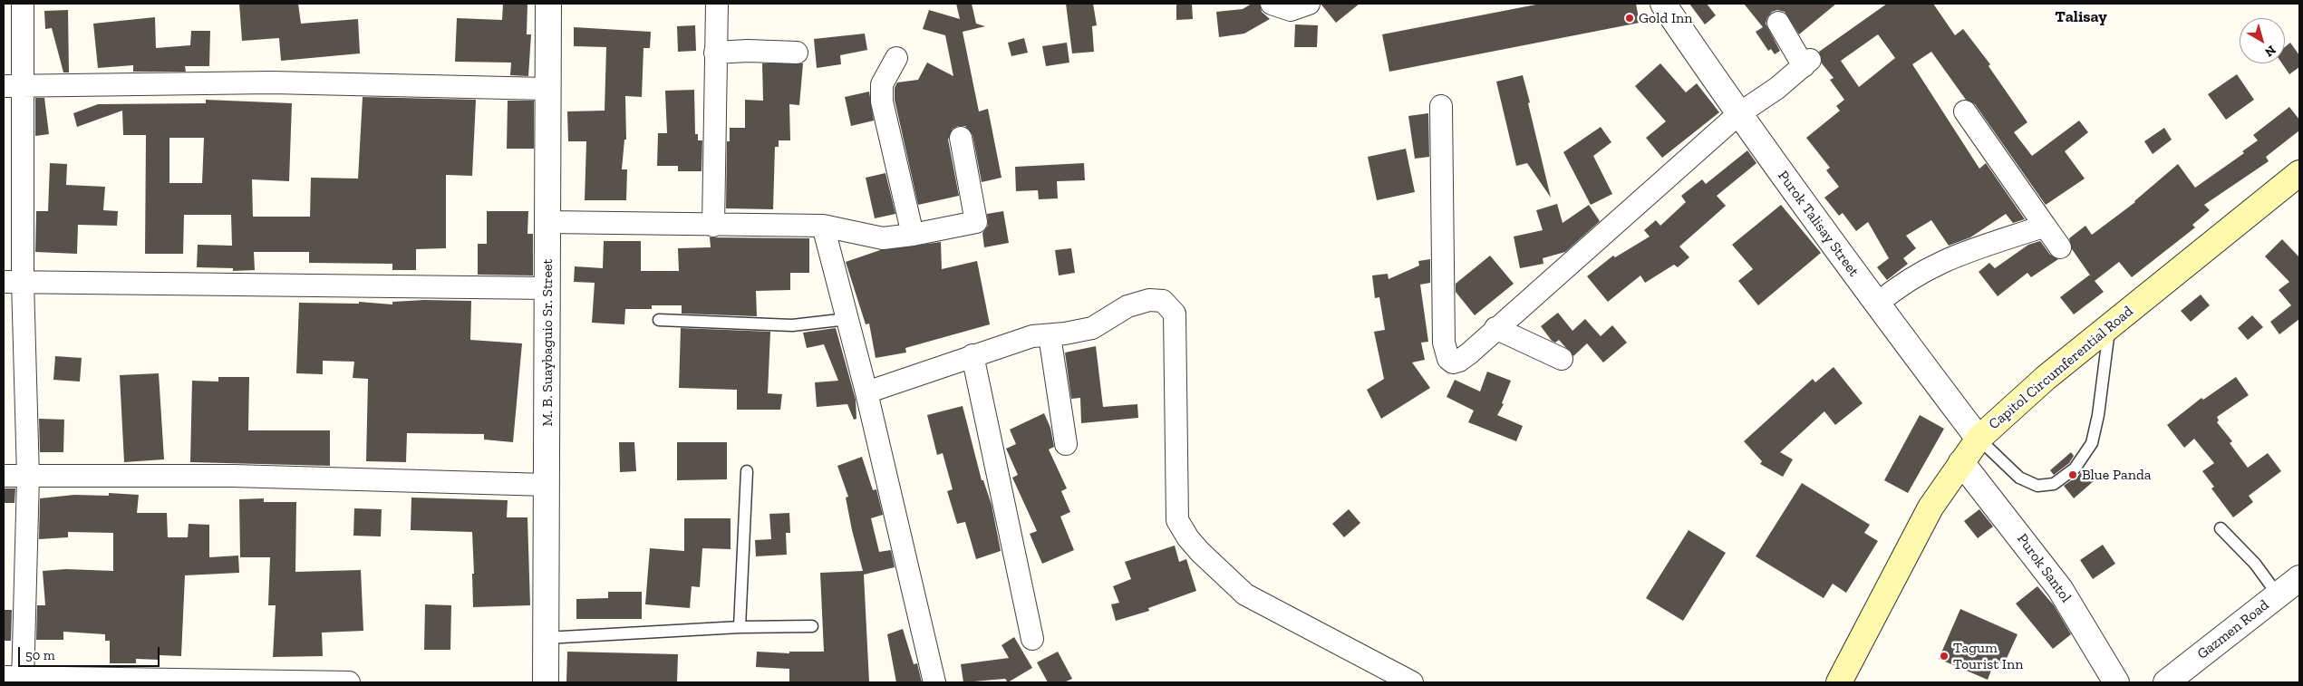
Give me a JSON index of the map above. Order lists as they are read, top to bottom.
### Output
{
  "streets": {
    "main road": ["Capitol Circumferential Road"],
    "street": [
      "Purok Talisay Street",
      "M. B. Suaybaguio Sr. Street",
      "Purok Santol",
      "Gazmen Road"
    ]
  },
  "crossings": [
    ["Purok Talisay Street", "Capitol Circumferential Road"],
    ["Capitol Circumferential Road", "Purok Santol"]
  ],
  "districts": ["Talisay"],
  "places": ["Gold Inn", "Blue Panda", "Tagum Tourist Inn"],
  "scale_bar": "50 m",
  "north": "bottom right"
}
